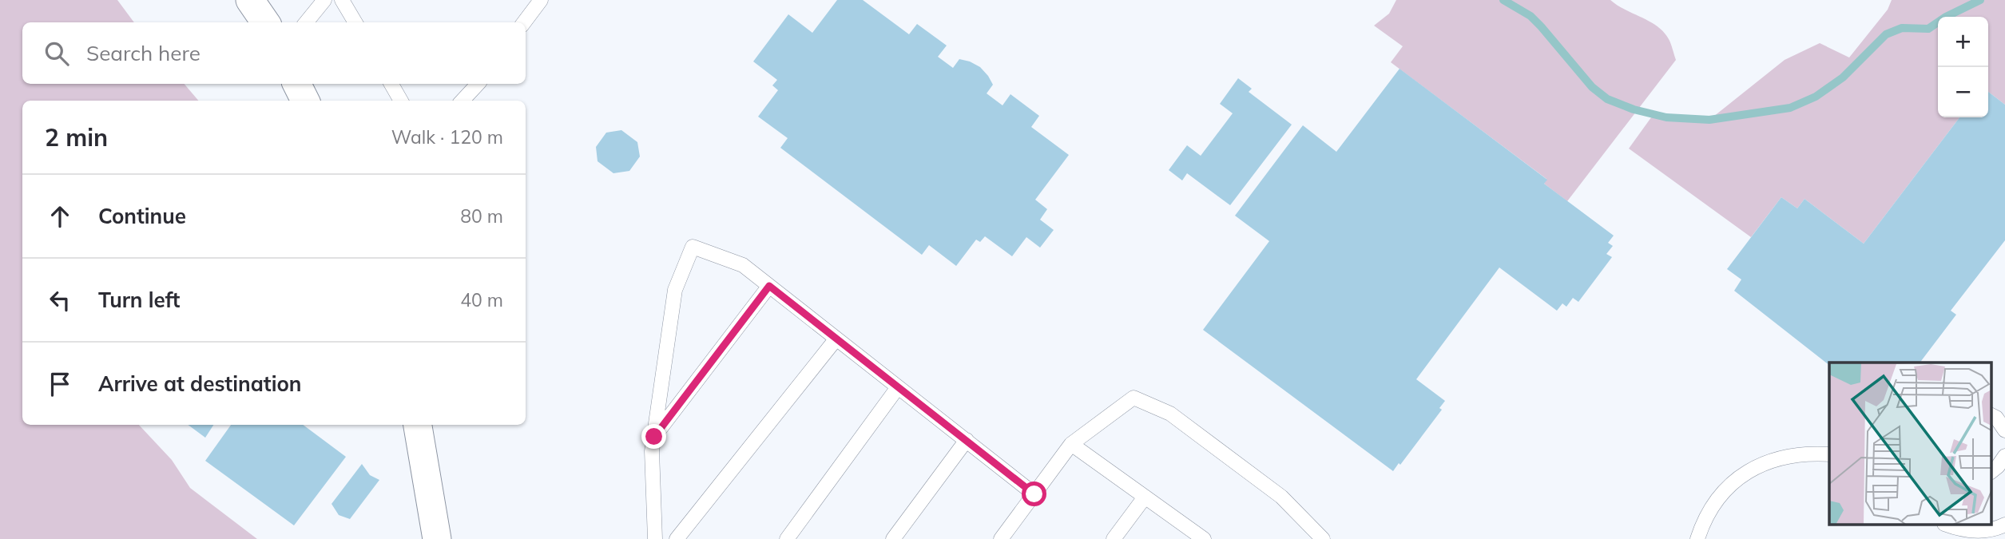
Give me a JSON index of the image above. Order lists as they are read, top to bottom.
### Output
{
  "page": {
    "map_buttons": ["+", "−"],
    "search": "Search here",
    "heading": ["2 min", "Walk · 120 m"],
    "list": [
      ["Continue", "80 m"],
      ["Turn left", "40 m"],
      "Arrive at destination"
    ]
  }
}
